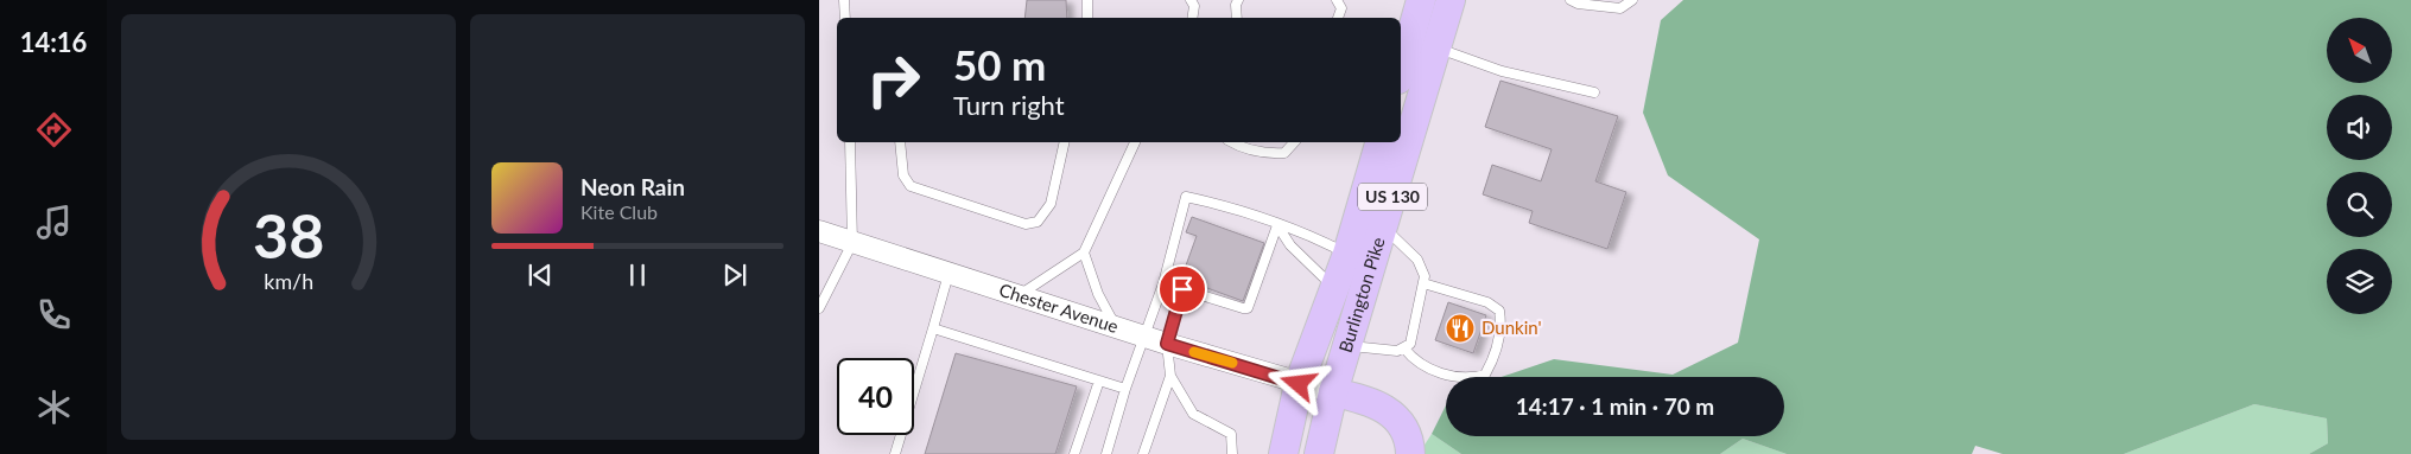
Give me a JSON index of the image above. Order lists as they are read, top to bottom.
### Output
{
  "streets": {
    "highway": ["US 130", "Burlington Pike"],
    "street": ["Chester Avenue"]
  },
  "crossings": [
    ["Burlington Pike", "Chester Avenue"]
  ],
  "places": {
    "restaurant": ["Dunkin'"]
  },
  "north": "top left",
  "page": {
    "tabs": "14:16",
    "turn": ["50 m", "Turn right"],
    "song": ["Neon Rain", "Kite Club"],
    "limit": "40",
    "trip": "14:17 · 1 min · 70 m",
    "gauge": ["38", "km/h"]
  }
}
